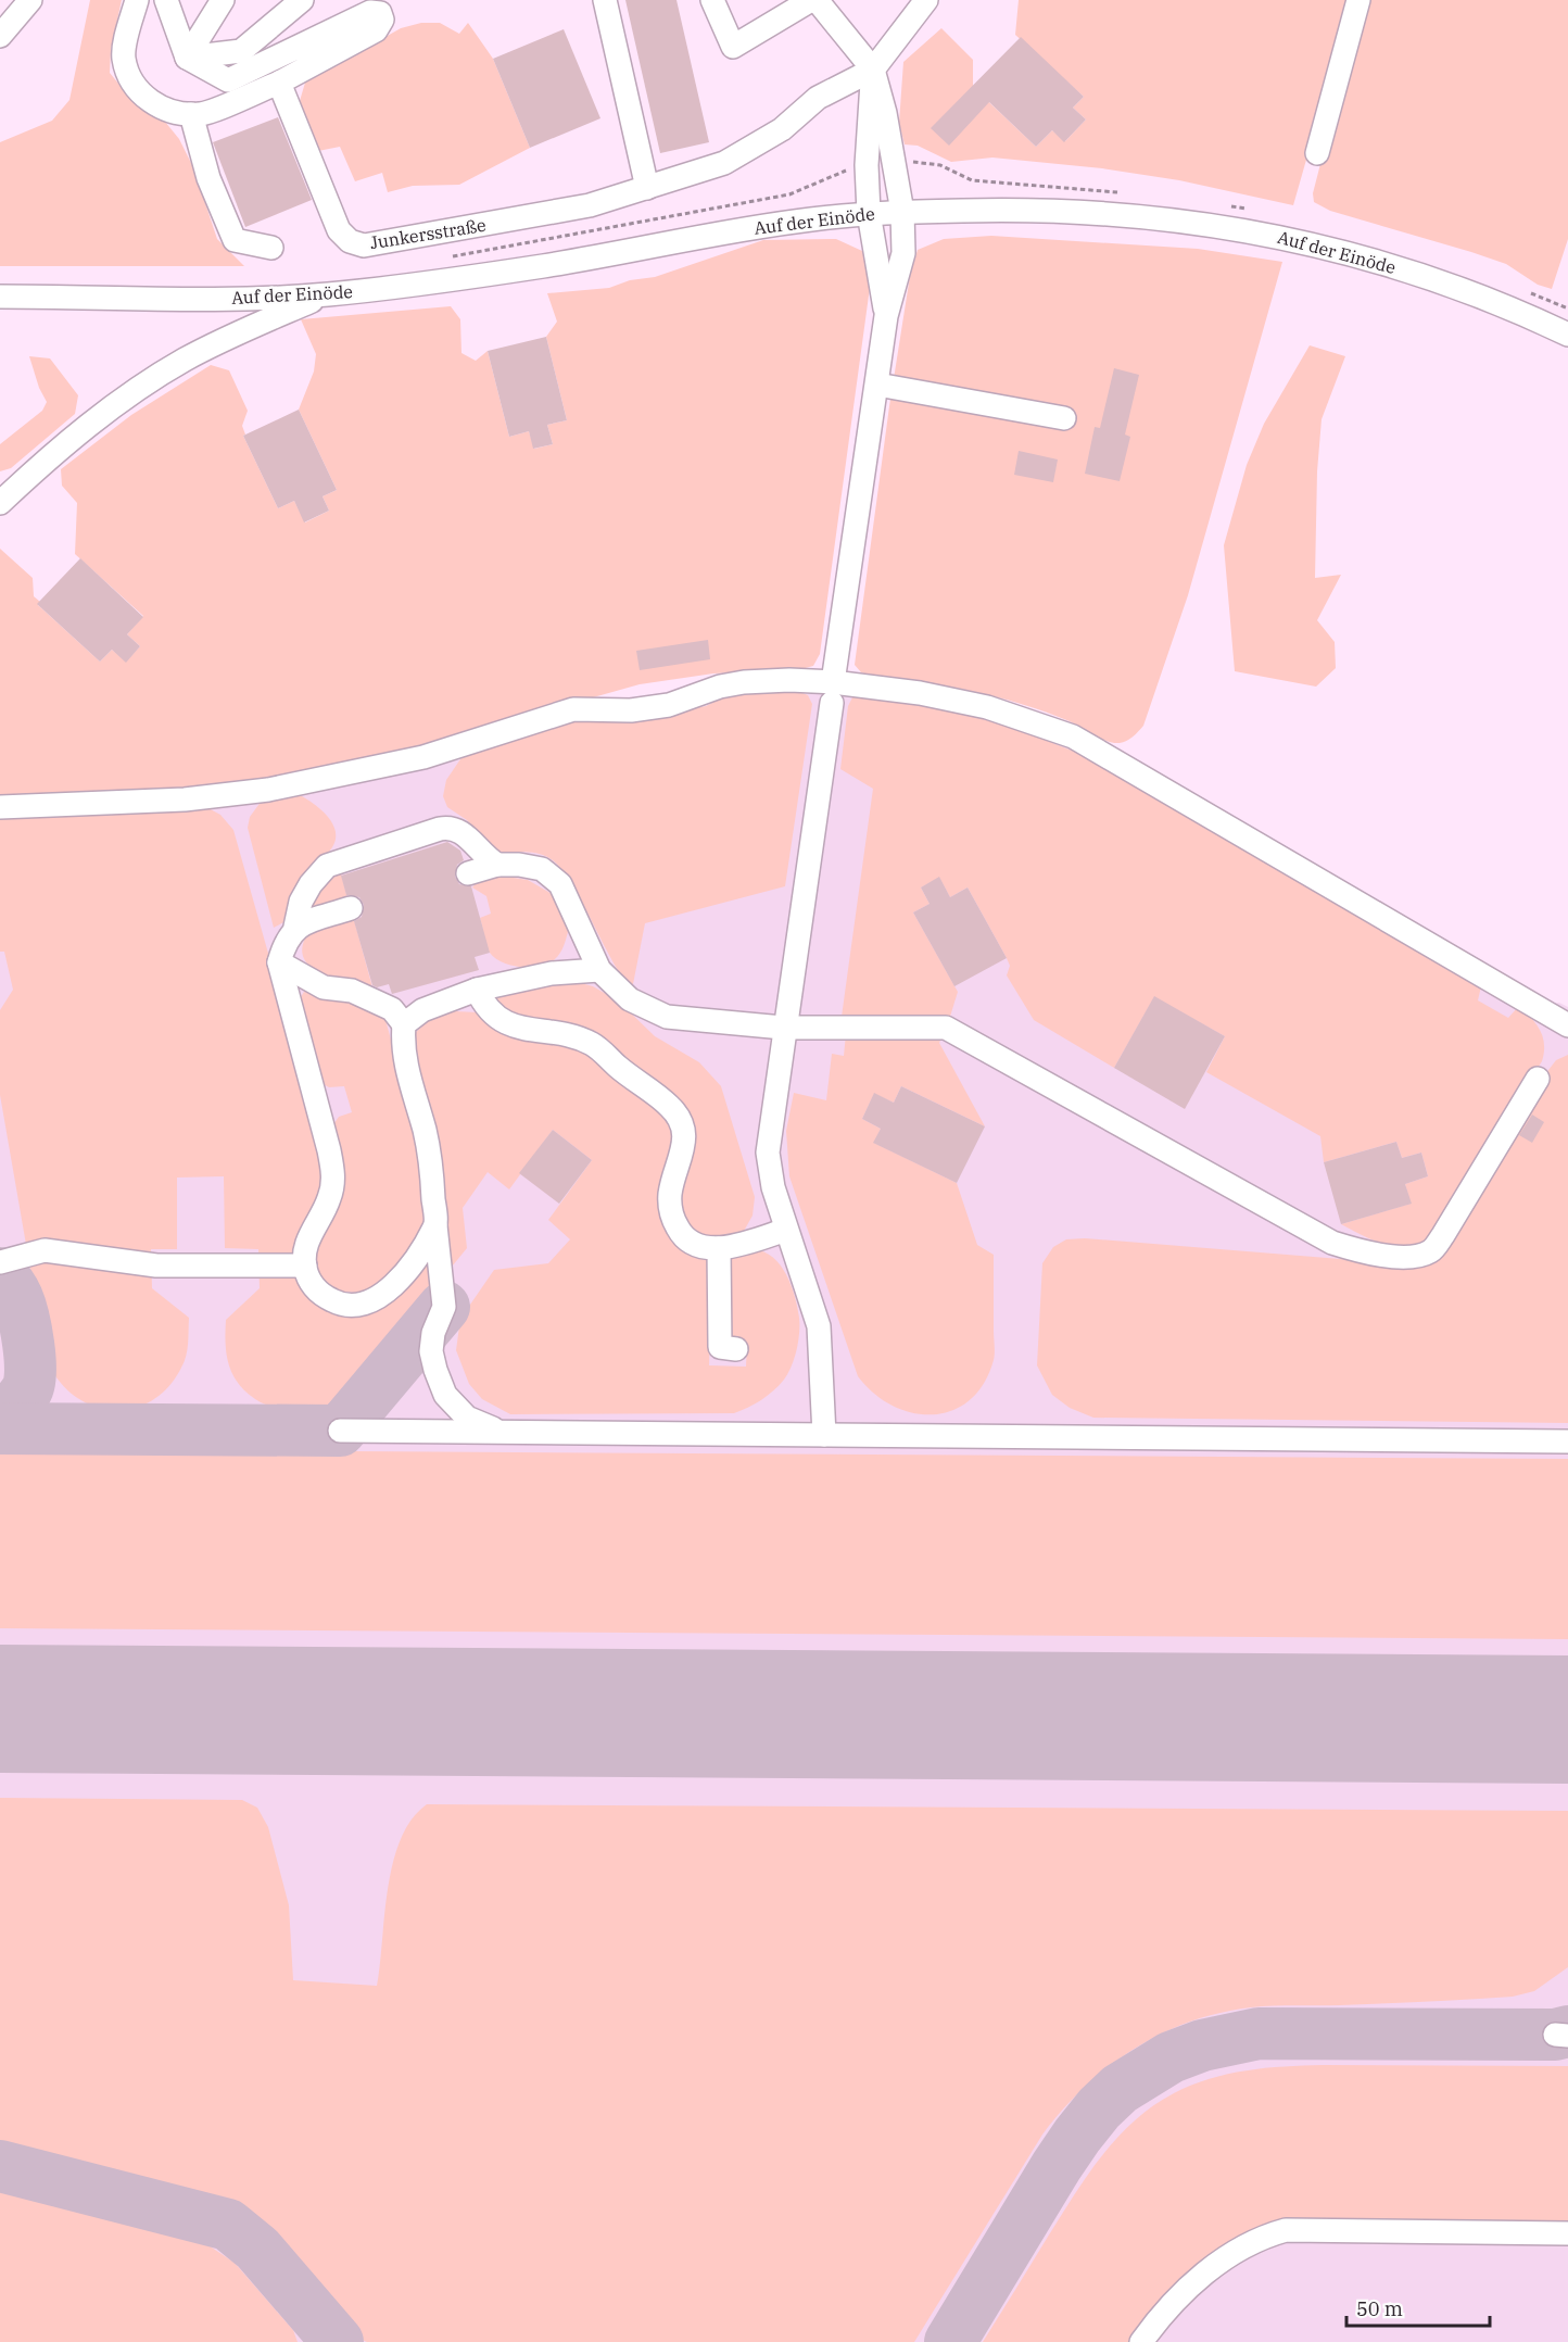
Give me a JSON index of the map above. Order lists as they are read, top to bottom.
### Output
{
  "streets": {
    "street": ["Auf der Einöde", "Junkersstraße"]
  },
  "scale_bar": "50 m"
}
